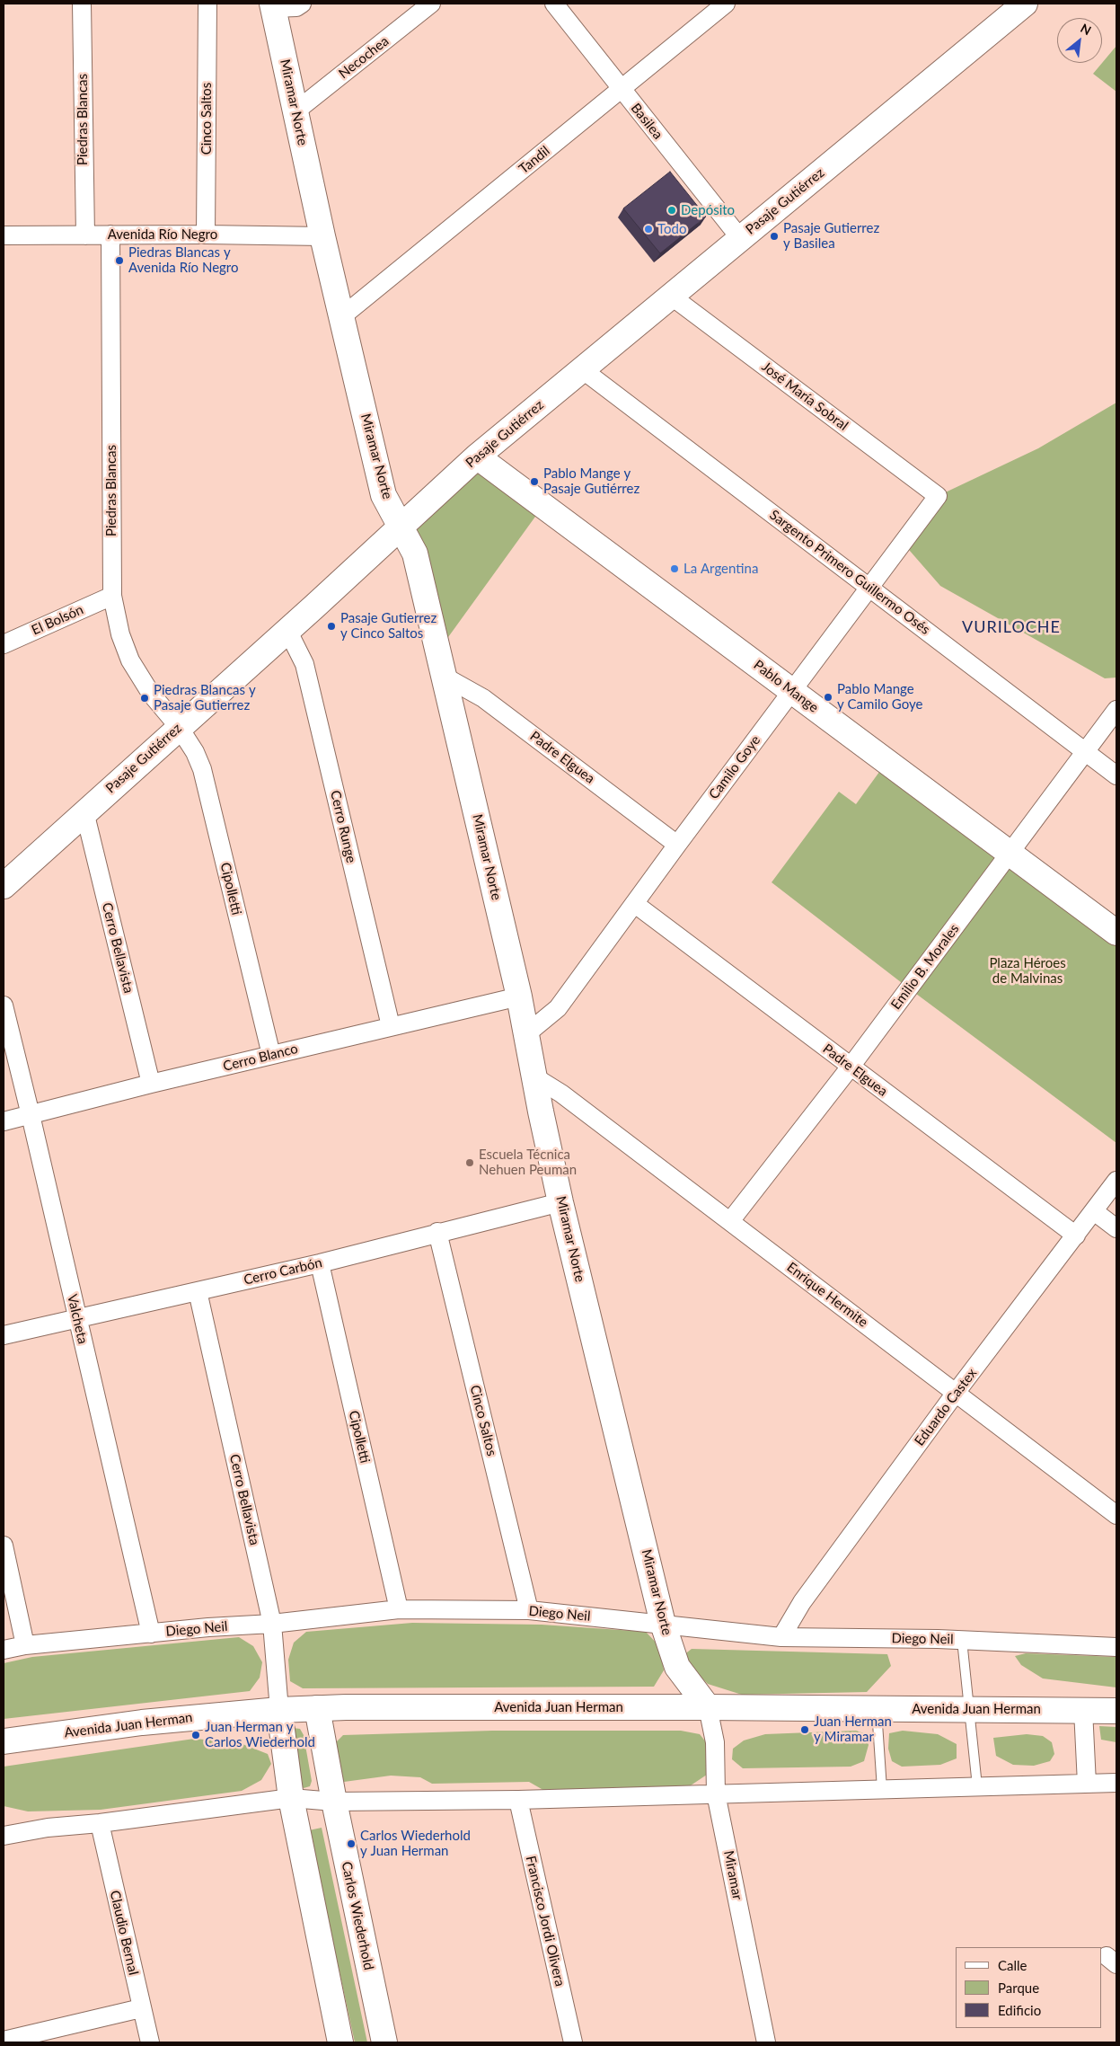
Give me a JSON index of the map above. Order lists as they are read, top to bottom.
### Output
{
  "streets": {
    "street": [
      "Necochea",
      "Miramar Norte",
      "Cinco Saltos",
      "Piedras Blancas",
      "Basilea",
      "Tandil",
      "Pasaje Gutiérrez",
      "Avenida Río Negro",
      "José María Sobral",
      "Sargento Primero Guillermo Osés",
      "El Bolsón",
      "Pablo Mange",
      "Padre Elguea",
      "Camilo Goye",
      "Cerro Runge",
      "Cipolletti",
      "Cerro Bellavista",
      "Emilio B. Morales",
      "Cerro Blanco",
      "Cerro Carbón",
      "Enrique Hermite",
      "Valcheta",
      "Eduardo Castex",
      "Diego Neil",
      "Avenida Juan Herman",
      "Miramar",
      "Carlos Wiederhold",
      "Francisco Jordi Olivera",
      "Claudio Bernal"
    ]
  },
  "crossings": [
    ["Necochea", "Miramar Norte"],
    ["Miramar Norte", "Tandil"],
    ["Miramar Norte", "Pasaje Gutiérrez"],
    ["Miramar Norte", "Avenida Río Negro"],
    ["Miramar Norte", "Padre Elguea"],
    ["Miramar Norte", "Camilo Goye"],
    ["Miramar Norte", "Cerro Blanco"],
    ["Miramar Norte", "Cerro Carbón"],
    ["Miramar Norte", "Enrique Hermite"],
    ["Miramar Norte", "Diego Neil"],
    ["Miramar Norte", "Avenida Juan Herman"],
    ["Miramar Norte", "Miramar"],
    ["Cinco Saltos", "Avenida Río Negro"],
    ["Cinco Saltos", "Cerro Carbón"],
    ["Cinco Saltos", "Diego Neil"],
    ["Piedras Blancas", "Pasaje Gutiérrez"],
    ["Piedras Blancas", "Avenida Río Negro"],
    ["Piedras Blancas", "El Bolsón"],
    ["Piedras Blancas", "Cipolletti"],
    ["Basilea", "Tandil"],
    ["Basilea", "Pasaje Gutiérrez"],
    ["Pasaje Gutiérrez", "José María Sobral"],
    ["Pasaje Gutiérrez", "Sargento Primero Guillermo Osés"],
    ["Pasaje Gutiérrez", "Pablo Mange"],
    ["Pasaje Gutiérrez", "Cerro Runge"],
    ["Pasaje Gutiérrez", "Cipolletti"],
    ["Pasaje Gutiérrez", "Cerro Bellavista"],
    ["José María Sobral", "Camilo Goye"],
    ["Sargento Primero Guillermo Osés", "Camilo Goye"],
    ["Sargento Primero Guillermo Osés", "Emilio B. Morales"],
    ["Pablo Mange", "Camilo Goye"],
    ["Pablo Mange", "Emilio B. Morales"],
    ["Padre Elguea", "Camilo Goye"],
    ["Padre Elguea", "Emilio B. Morales"],
    ["Padre Elguea", "Eduardo Castex"],
    ["Cerro Runge", "Cerro Blanco"],
    ["Cipolletti", "Cerro Blanco"],
    ["Cipolletti", "Cerro Carbón"],
    ["Cipolletti", "Diego Neil"],
    ["Cerro Bellavista", "Cerro Blanco"],
    ["Cerro Bellavista", "Cerro Carbón"],
    ["Cerro Bellavista", "Diego Neil"],
    ["Cerro Bellavista", "Avenida Juan Herman"],
    ["Emilio B. Morales", "Enrique Hermite"],
    ["Cerro Blanco", "Valcheta"],
    ["Cerro Carbón", "Valcheta"],
    ["Enrique Hermite", "Eduardo Castex"],
    ["Valcheta", "Diego Neil"],
    ["Eduardo Castex", "Diego Neil"],
    ["Avenida Juan Herman", "Miramar"],
    ["Avenida Juan Herman", "Carlos Wiederhold"]
  ],
  "districts": ["VURILOCHE"],
  "parks": ["Plaza Héroes de Malvinas"],
  "places": [
    "Depósito",
    "Todo",
    "Pasaje Gutierrez y Basilea",
    "Piedras Blancas y Avenida Río Negro",
    "Pablo Mange y Pasaje Gutiérrez",
    "La Argentina",
    "Pasaje Gutierrez y Cinco Saltos",
    "Pablo Mange y Camilo Goye",
    "Piedras Blancas y Pasaje Gutierrez",
    "Escuela Técnica Nehuen Peuman",
    "Juan Herman y Miramar",
    "Juan Herman y Carlos Wiederhold",
    "Carlos Wiederhold y Juan Herman"
  ],
  "legend": ["Calle", "Parque", "Edificio"],
  "north": "top right"
}
